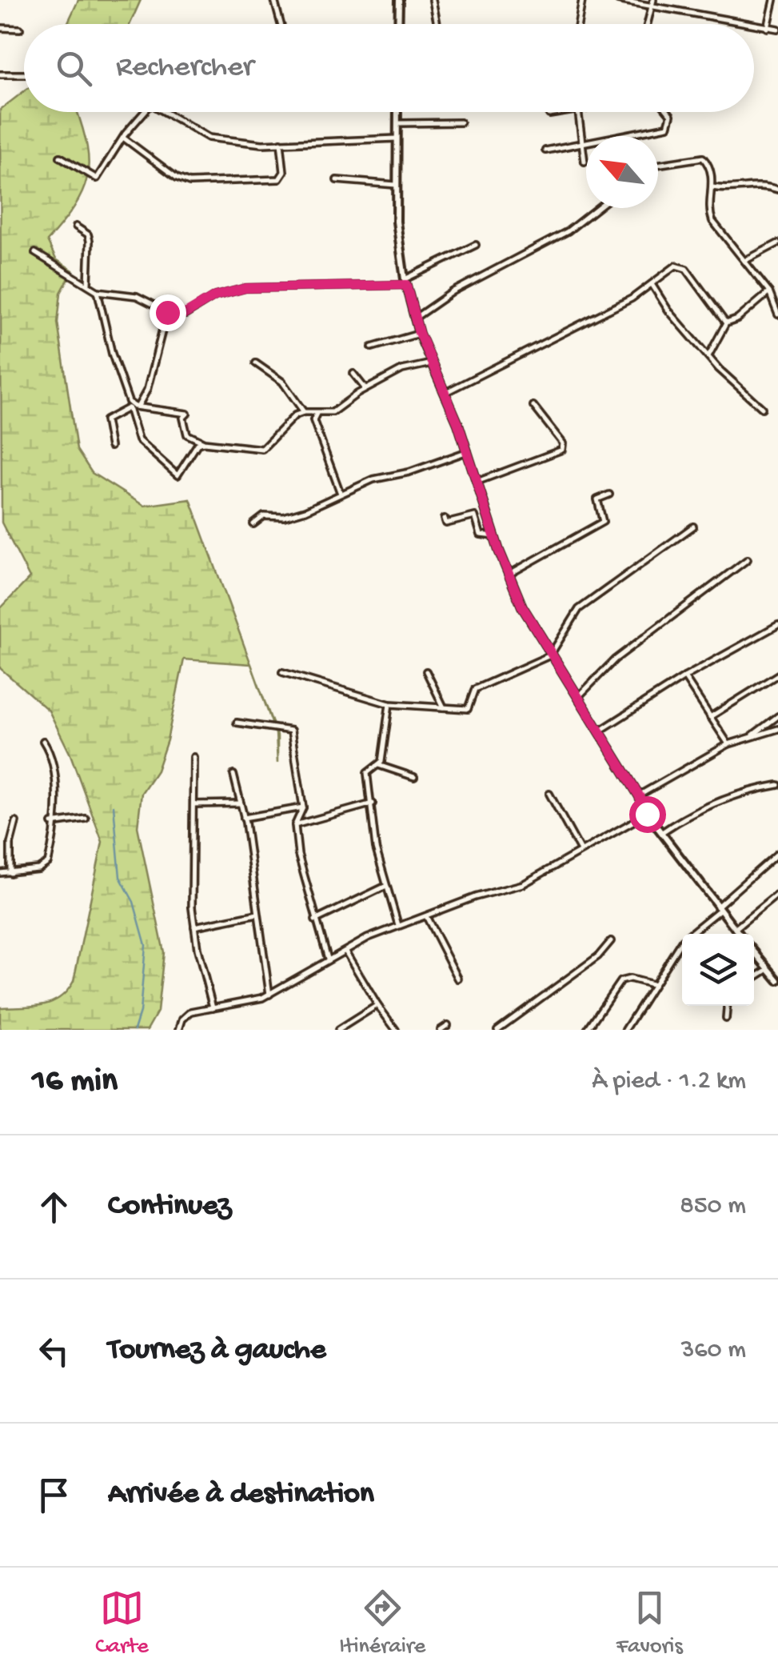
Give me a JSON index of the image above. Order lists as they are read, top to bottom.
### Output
{
  "north": "top left",
  "page": {
    "search": "Rechercher",
    "heading": ["16 min", "À pied · 1.2 km"],
    "list": [
      ["Continuez", "850 m"],
      ["Tournez à gauche", "360 m"],
      "Arrivée à destination"
    ],
    "nav": ["Carte", "Itinéraire", "Favoris"]
  }
}
